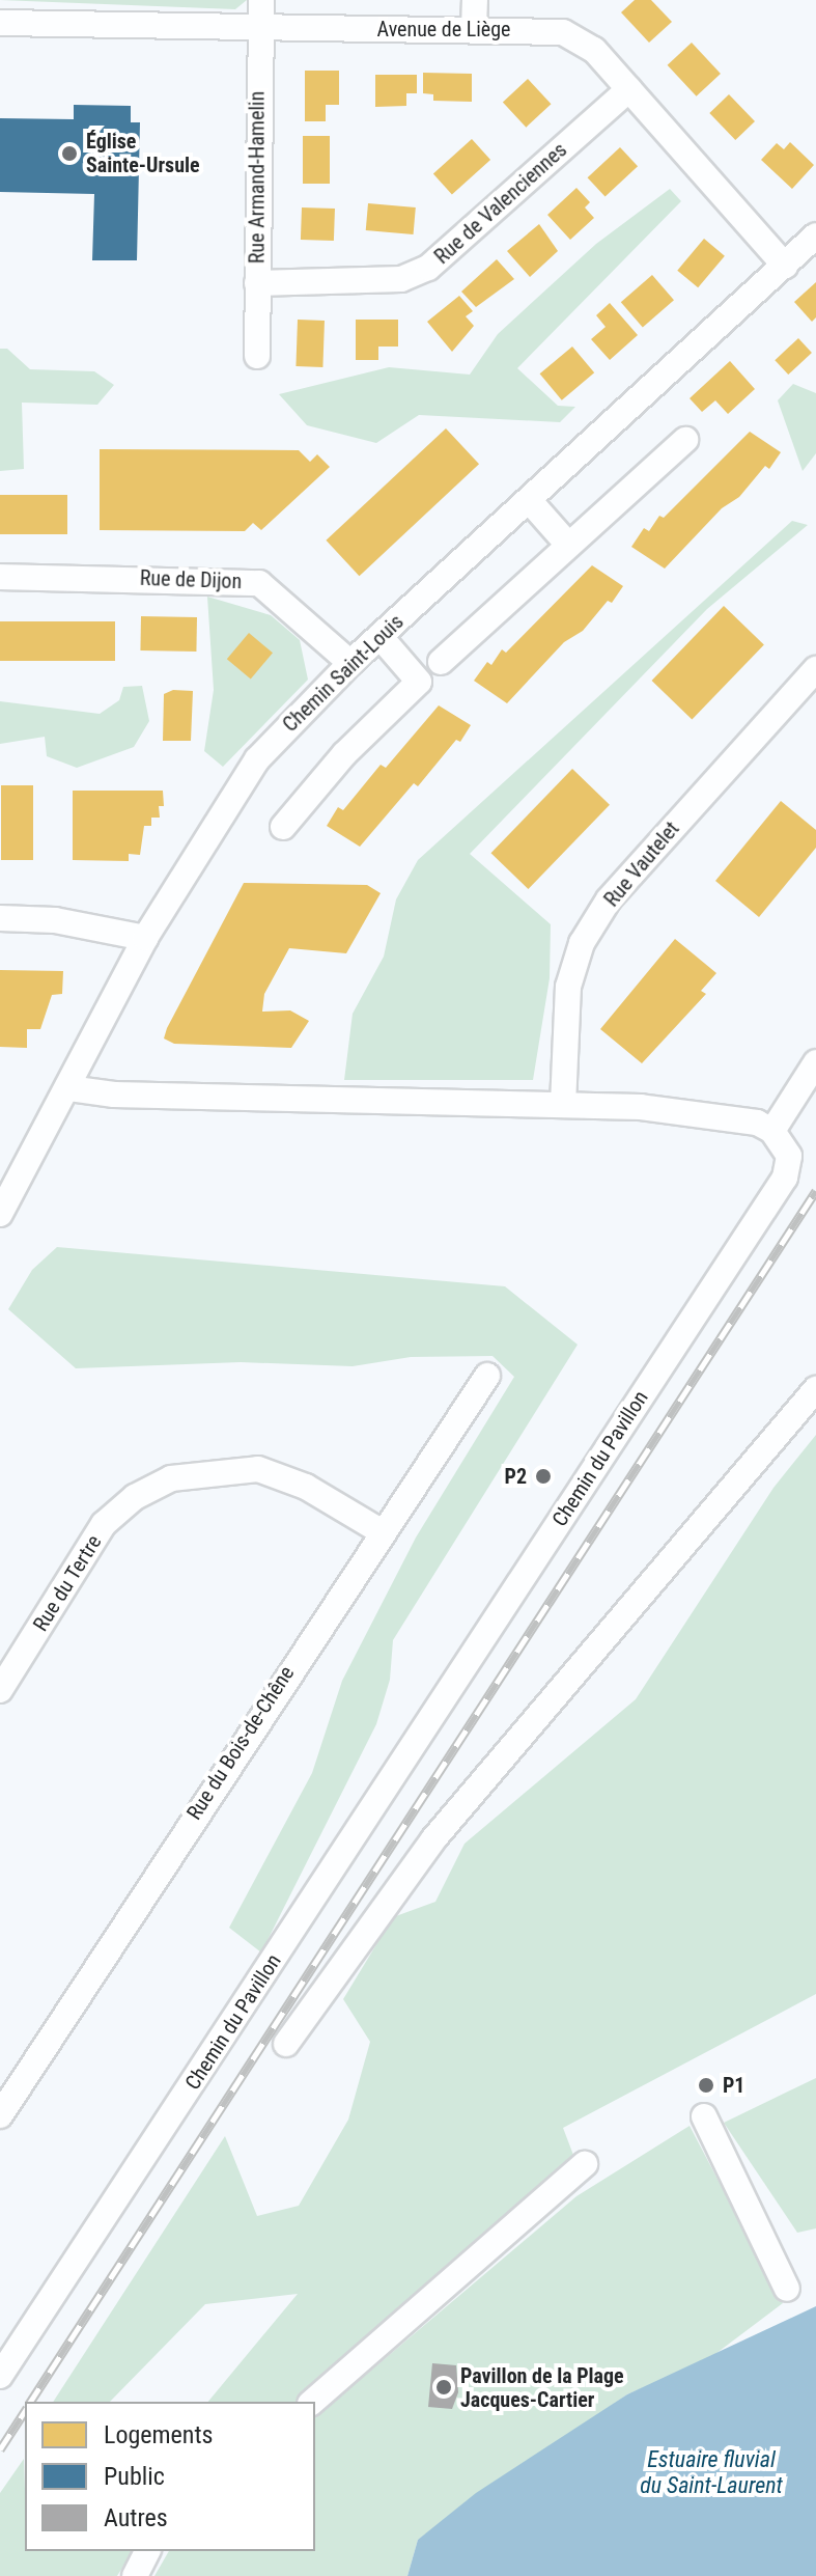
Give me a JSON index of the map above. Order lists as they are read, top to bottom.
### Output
{
  "streets": {
    "street": [
      "Avenue de Liège",
      "Rue Armand-Hamelin",
      "Rue de Valenciennes",
      "Rue de Dijon",
      "Chemin Saint-Louis",
      "Rue Vautelet",
      "Chemin du Pavillon",
      "Rue du Tertre",
      "Rue du Bois-de-Chêne"
    ]
  },
  "crossings": [
    ["Avenue de Liège", "Rue Armand-Hamelin"],
    ["Avenue de Liège", "Rue de Valenciennes"],
    ["Avenue de Liège", "Chemin Saint-Louis"],
    ["Rue Armand-Hamelin", "Rue de Valenciennes"],
    ["Rue de Dijon", "Chemin Saint-Louis"],
    ["Rue du Tertre", "Rue du Bois-de-Chêne"]
  ],
  "water": ["Estuaire fluvial du Saint-Laurent"],
  "places": [
    "Église Sainte-Ursule",
    "P2",
    "P1",
    "Pavillon de la Plage Jacques-Cartier"
  ],
  "legend": ["Logements", "Public", "Autres"]
}
